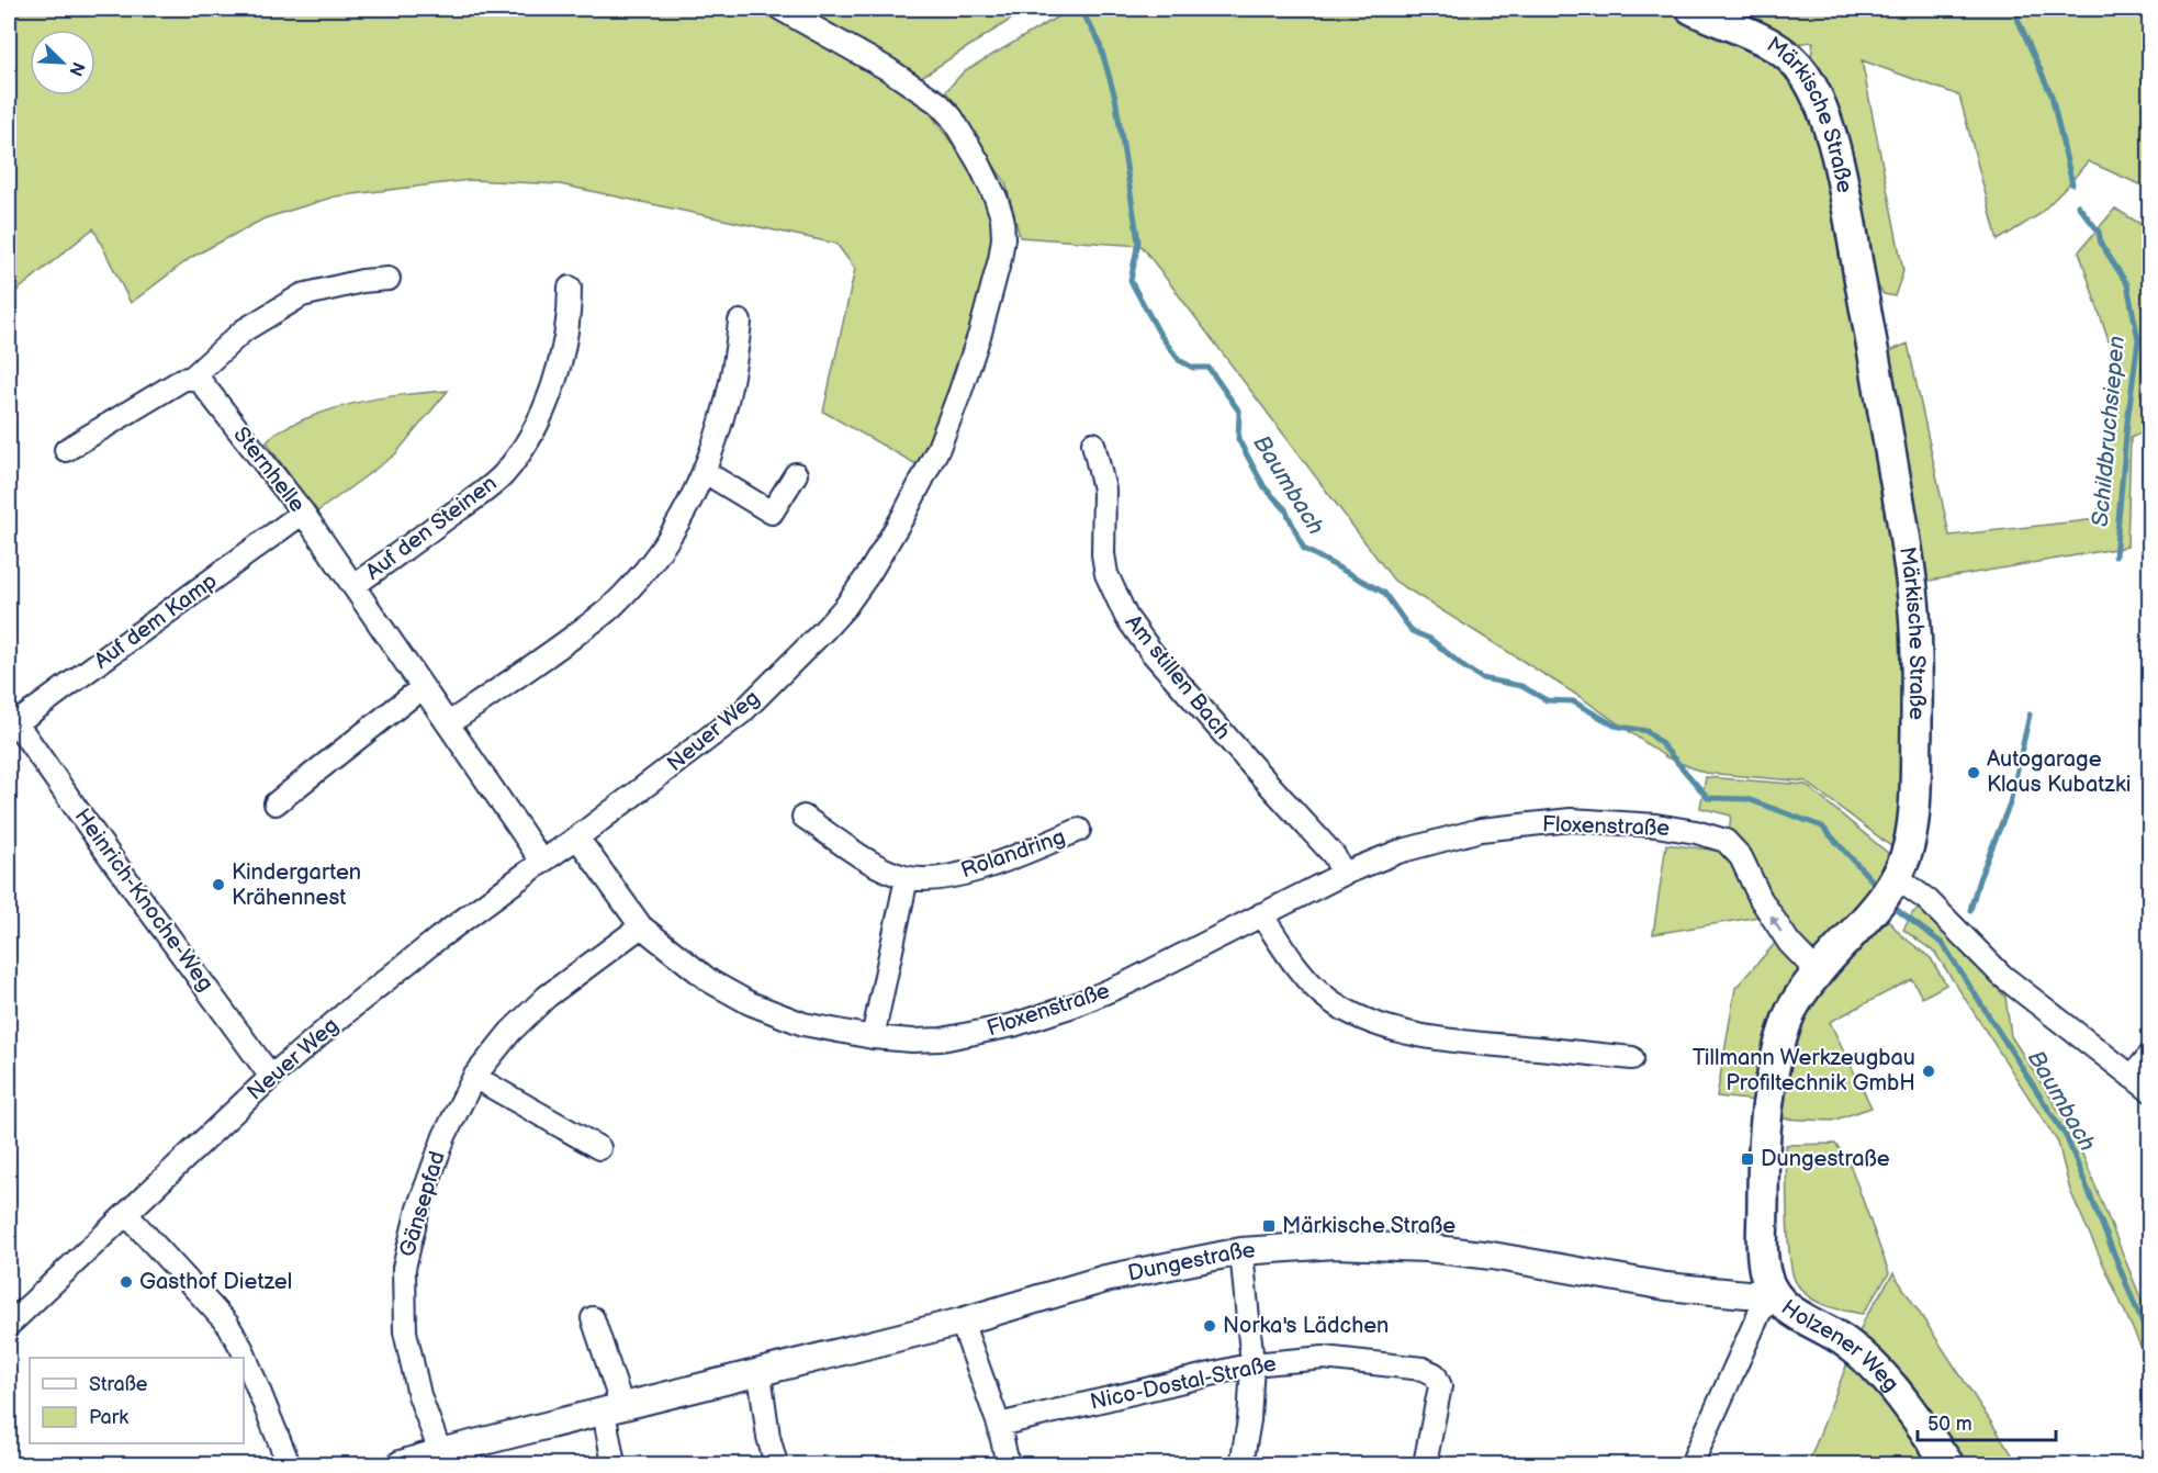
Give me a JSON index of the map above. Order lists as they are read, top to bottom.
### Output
{
  "streets": {
    "main road": ["Märkische Straße", "Holzener Weg"],
    "street": [
      "Sternhelle",
      "Auf den Steinen",
      "Auf dem Kamp",
      "Am stillen Bach",
      "Neuer Weg",
      "Floxenstraße",
      "Rolandring",
      "Heinrich-Knoche-Weg",
      "Gänsepfad",
      "Dungestraße",
      "Nico-Dostal-Straße"
    ]
  },
  "crossings": [
    ["Märkische Straße", "Floxenstraße"],
    ["Märkische Straße", "Dungestraße"],
    ["Märkische Straße", "Holzener Weg"],
    ["Sternhelle", "Auf den Steinen"],
    ["Sternhelle", "Auf dem Kamp"],
    ["Sternhelle", "Neuer Weg"],
    ["Auf dem Kamp", "Heinrich-Knoche-Weg"],
    ["Am stillen Bach", "Floxenstraße"],
    ["Neuer Weg", "Floxenstraße"],
    ["Neuer Weg", "Heinrich-Knoche-Weg"],
    ["Floxenstraße", "Gänsepfad"],
    ["Gänsepfad", "Dungestraße"],
    ["Dungestraße", "Holzener Weg"]
  ],
  "water": ["Schildbruchsiepen", "Baumbach"],
  "places": {
    "other": [
      "Autogarage Klaus Kubatzki",
      "Kindergarten Krähennest",
      "Tillmann Werkzeugbau Profiltechnik GmbH",
      "Gasthof Dietzel",
      "Norka's Lädchen"
    ],
    "transit": ["Dungestraße", "Märkische Straße"]
  },
  "legend": ["Straße", "Park"],
  "scale_bar": "50 m",
  "north": "bottom right"
}
